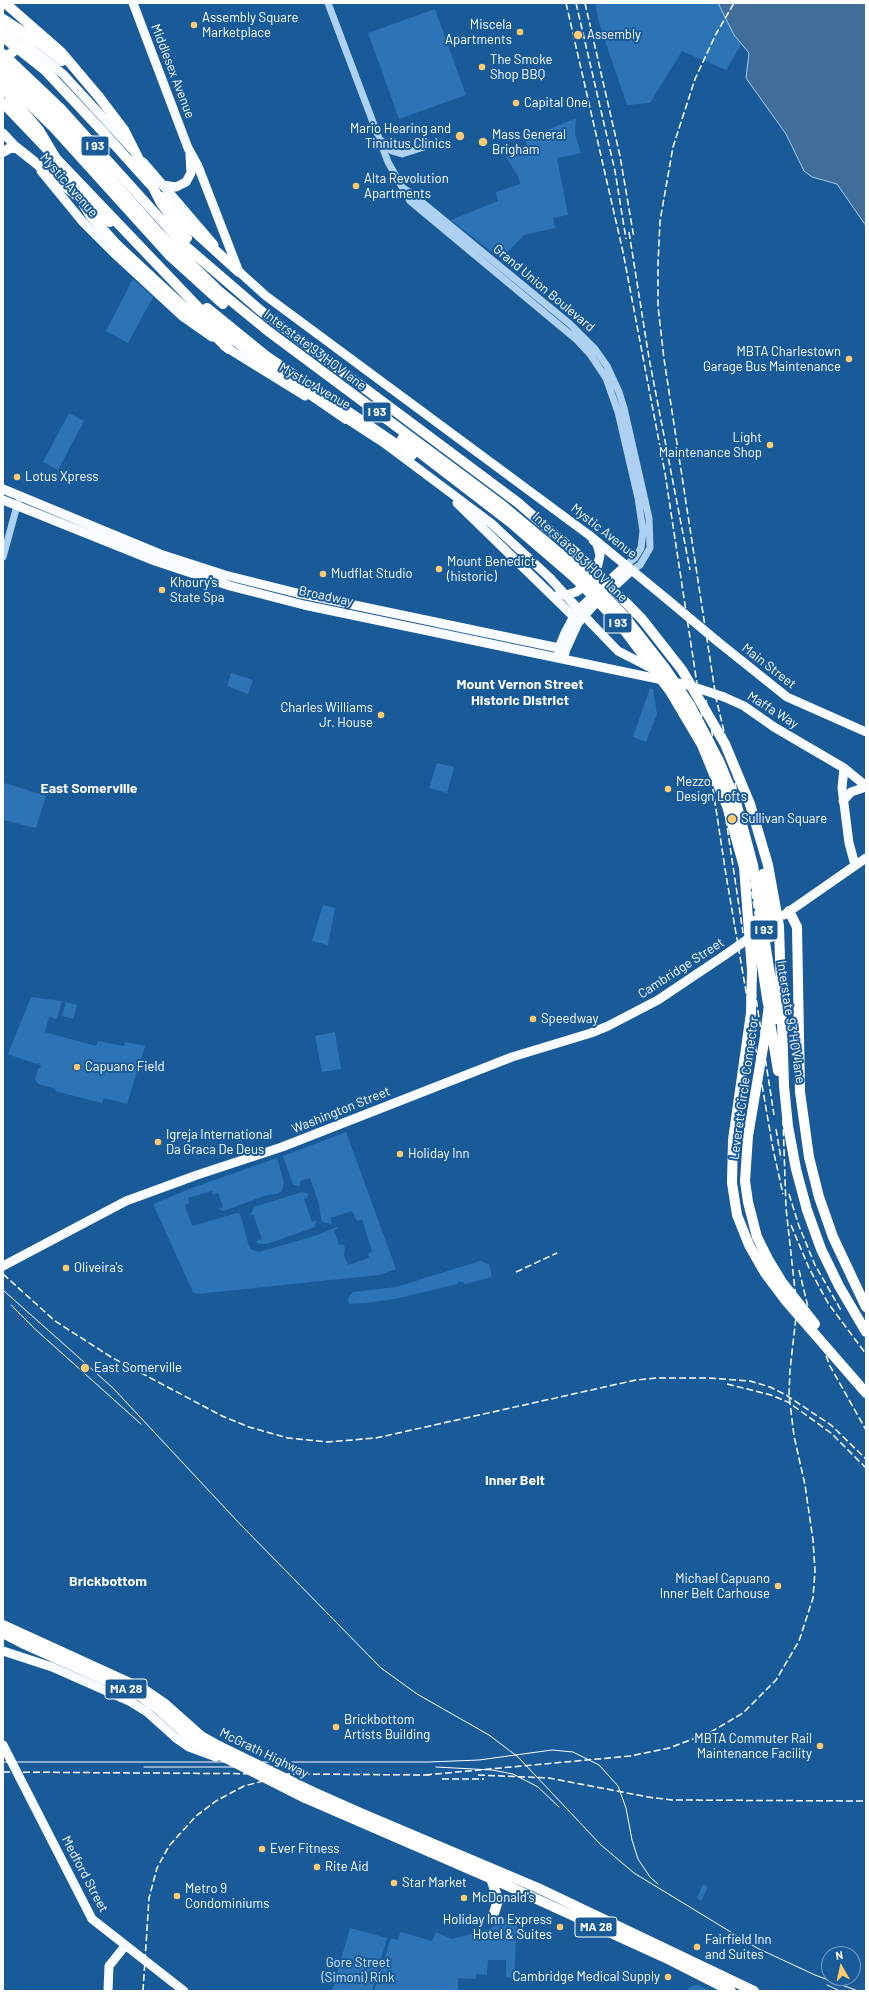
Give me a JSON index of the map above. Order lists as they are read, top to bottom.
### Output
{
  "streets": {
    "highway": [
      "I 93",
      "Interstate 93 HOV lane",
      "Leverett Circle Connector",
      "MA 28",
      "McGrath Highway"
    ],
    "main road": [
      "Middlesex Avenue",
      "Mystic Avenue",
      "Broadway",
      "Main Street",
      "Maffa Way",
      "Cambridge Street",
      "Washington Street",
      "Medford Street"
    ],
    "street": ["Grand Union Boulevard"]
  },
  "crossings": [
    ["Middlesex Avenue", "Mystic Avenue"],
    ["I 93", "Interstate 93 HOV lane"],
    ["I 93", "Leverett Circle Connector"],
    ["Mystic Avenue", "Grand Union Boulevard"],
    ["Mystic Avenue", "Main Street"],
    ["Mystic Avenue", "Maffa Way"],
    ["Broadway", "Maffa Way"],
    ["Cambridge Street", "Washington Street"],
    ["MA 28", "McGrath Highway"]
  ],
  "districts": [
    "Mount Vernon Street Historic District",
    "East Somerville",
    "Inner Belt",
    "Brickbottom"
  ],
  "parks": ["Gore Street (Simoni) Rink"],
  "places": [
    "Assembly Square Marketplace",
    "Miscela Apartments",
    "Assembly",
    "The Smoke Shop BBQ",
    "Capital One",
    "Mario Hearing and Tinnitus Clinics",
    "Mass General Brigham",
    "Alta Revolution Apartments",
    "MBTA Charlestown Garage Bus Maintenance",
    "Light Maintenance Shop",
    "Lotus Xpress",
    "Mount Benedict (historic)",
    "Mudflat Studio",
    "Khoury's State Spa",
    "Charles Williams Jr. House",
    "Mezzo Design Lofts",
    "Sullivan Square",
    "Speedway",
    "Capuano Field",
    "Igreja International Da Graca De Deus",
    "Holiday Inn",
    "Oliveira's",
    "East Somerville",
    "Michael Capuano Inner Belt Carhouse",
    "Brickbottom Artists Building",
    "MBTA Commuter Rail Maintenance Facility",
    "Ever Fitness",
    "Rite Aid",
    "Star Market",
    "Metro 9 Condominiums",
    "McDonald's",
    "Holiday Inn Express Hotel & Suites",
    "Fairfield Inn and Suites",
    "Cambridge Medical Supply"
  ],
  "north": "top"
}
